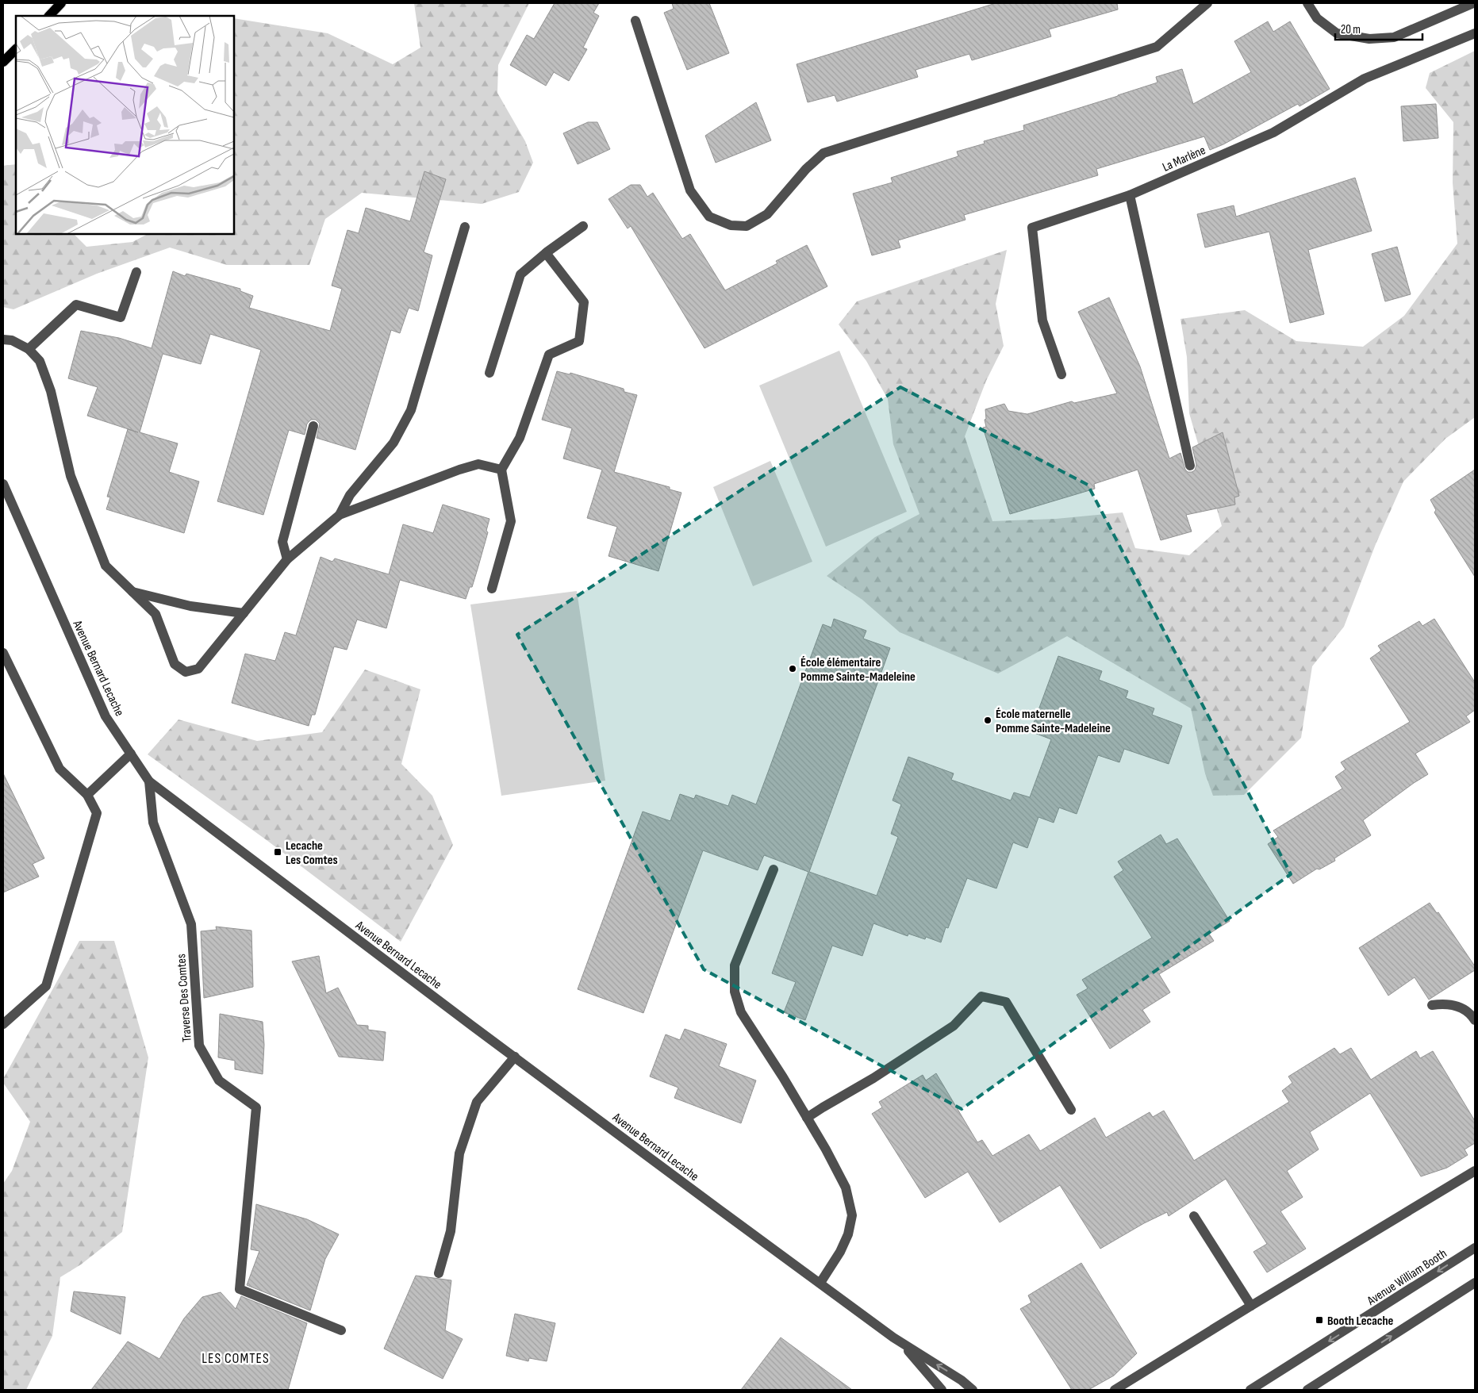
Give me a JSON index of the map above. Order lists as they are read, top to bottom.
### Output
{
  "streets": {
    "street": [
      "La Marlène",
      "Avenue Bernard Lecache",
      "Traverse Des Comtes",
      "Avenue William Booth"
    ]
  },
  "crossings": [
    ["Avenue Bernard Lecache", "Traverse Des Comtes"]
  ],
  "districts": ["LES COMTES"],
  "places": {
    "other": ["École élémentaire Pomme Sainte-Madeleine", "École maternelle Pomme Sainte-Madeleine"],
    "transit": ["Lecache Les Comtes", "Booth Lecache"]
  },
  "scale_bar": "20 m"
}
